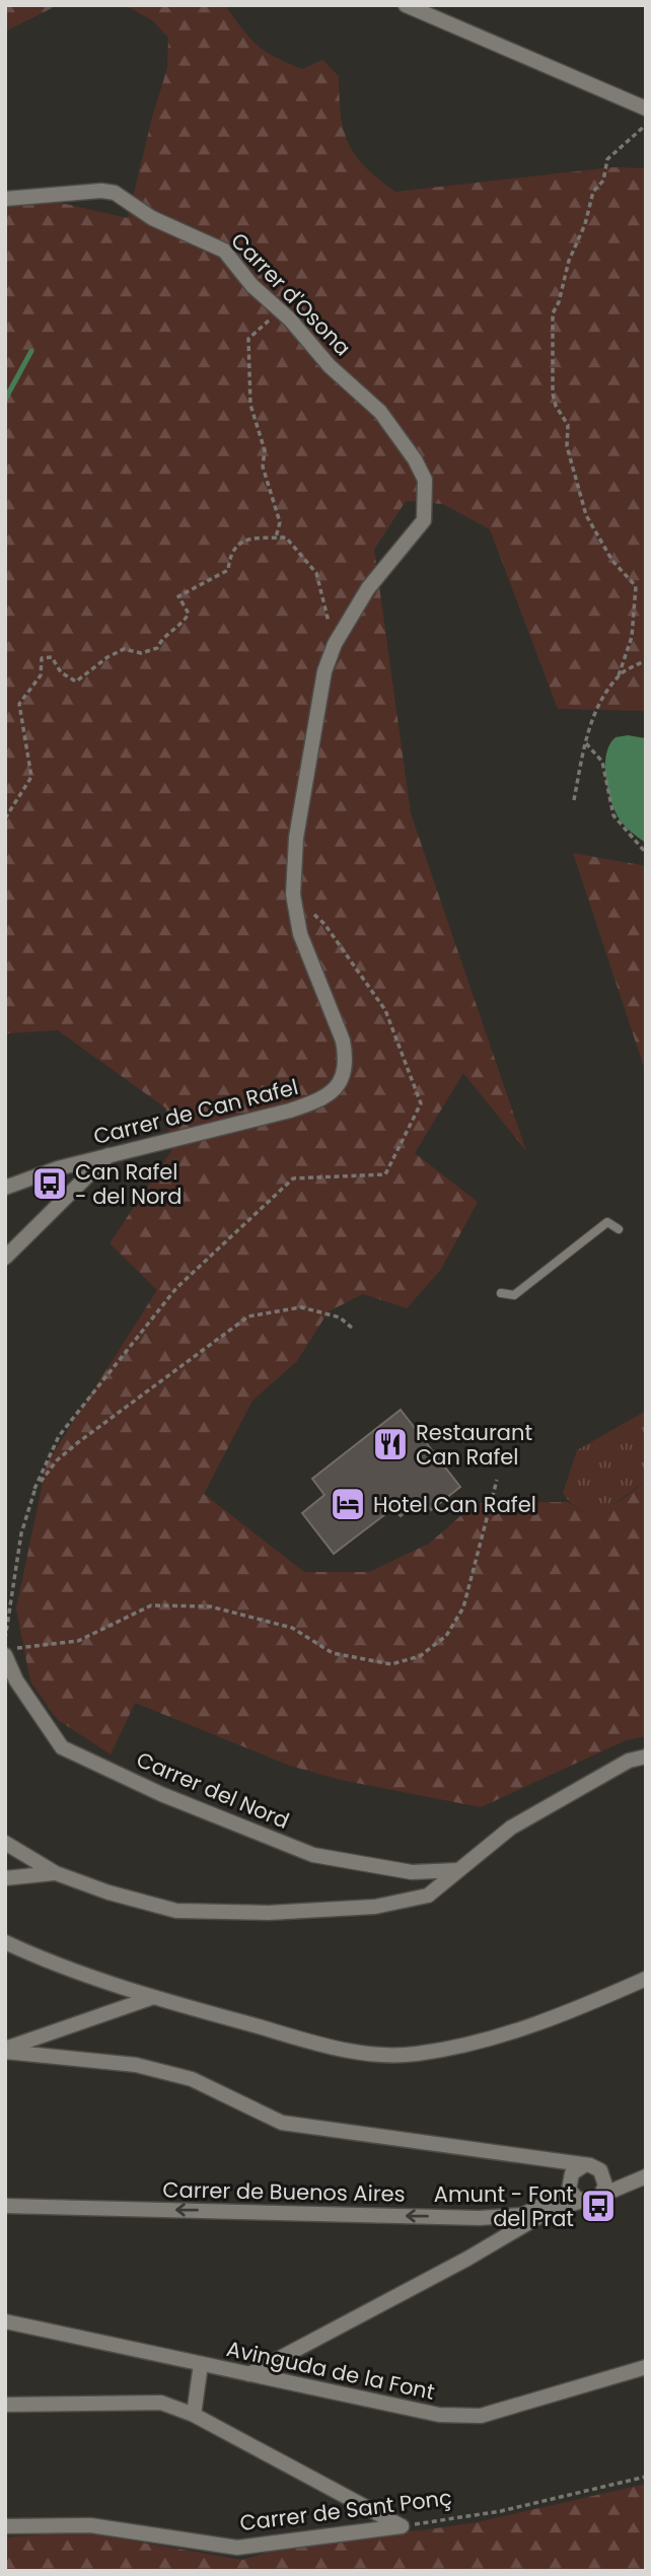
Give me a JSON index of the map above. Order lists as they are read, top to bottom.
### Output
{
  "streets": {
    "street": [
      "Carrer d'Osona",
      "Carrer de Can Rafel",
      "Carrer del Nord",
      "Carrer de Buenos Aires",
      "Avinguda de la Font",
      "Carrer de Sant Ponç"
    ]
  },
  "crossings": [
    ["Carrer d'Osona", "Carrer de Can Rafel"]
  ],
  "places": {
    "bus stop": ["Can Rafel - del Nord", "Amunt - Font del Prat"],
    "restaurant": ["Restaurant Can Rafel"],
    "hotel": ["Hotel Can Rafel"]
  }
}
